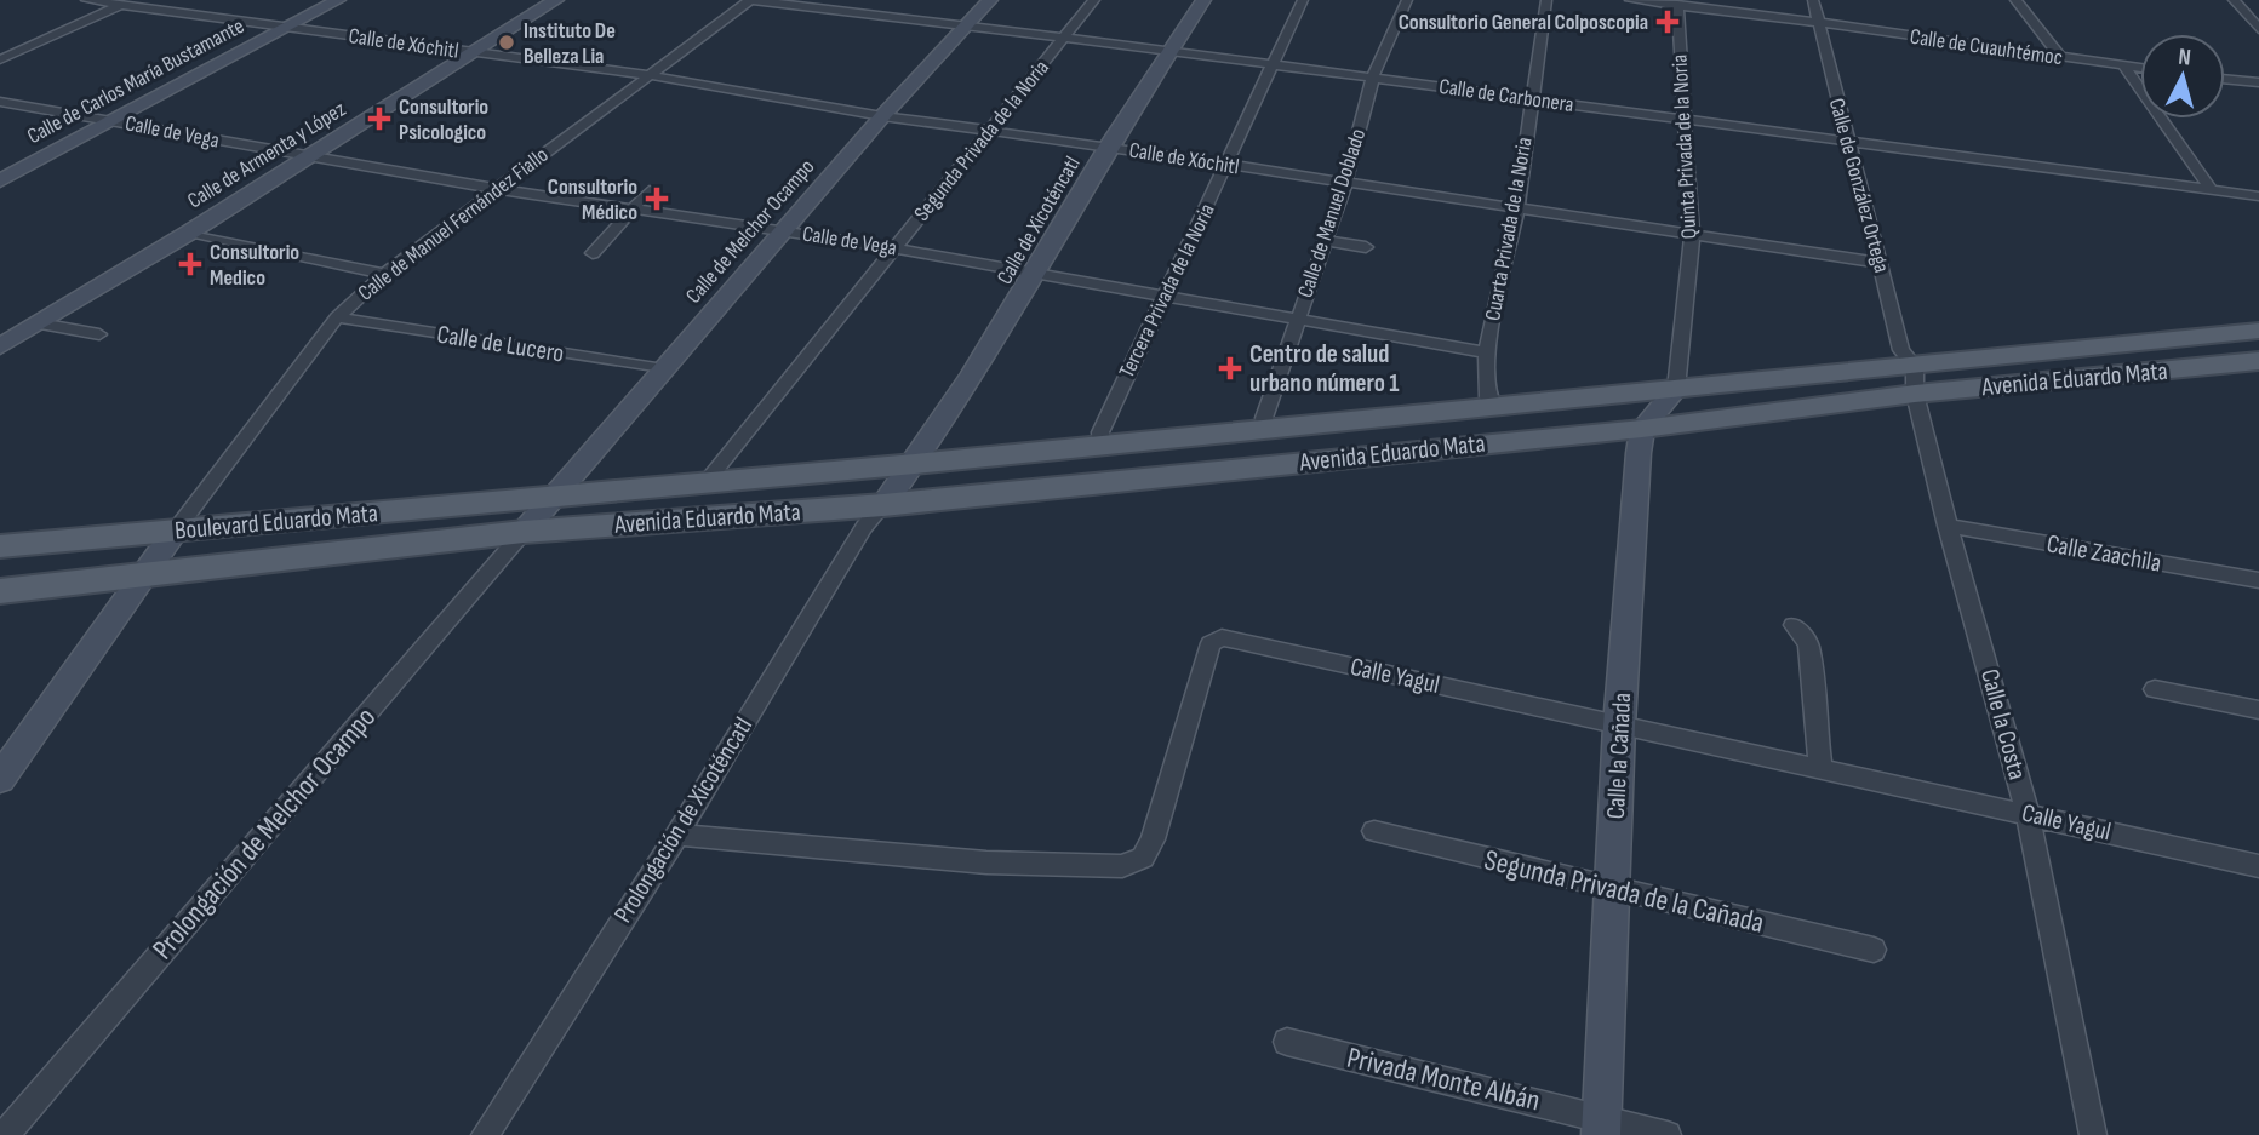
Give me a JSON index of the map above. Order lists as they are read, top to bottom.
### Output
{
  "streets": {
    "main road": [
      "Calle de Carlos María Bustamante",
      "Calle de Armenta y López",
      "Calle de Xicoténcatl",
      "Calle de Manuel Fernández Fiallo",
      "Calle de Melchor Ocampo",
      "Avenida Eduardo Mata",
      "Boulevard Eduardo Mata",
      "Calle la Cañada"
    ],
    "street": [
      "Calle de Xóchitl",
      "Calle de Cuauhtémoc",
      "Calle de Carbonera",
      "Calle de Vega",
      "Segunda Privada de la Noria",
      "Quinta Privada de la Noria",
      "Calle de González Ortega",
      "Calle de Manuel Doblado",
      "Cuarta Privada de la Noria",
      "Tercera Privada de la Noria",
      "Calle de Lucero",
      "Calle Zaachila",
      "Calle Yagul",
      "Calle la Costa",
      "Prolongación de Xicoténcatl",
      "Prolongación de Melchor Ocampo",
      "Segunda Privada de la Cañada",
      "Privada Monte Albán"
    ]
  },
  "crossings": [
    ["Calle de Xóchitl", "Calle de Carlos María Bustamante"],
    ["Calle de Xóchitl", "Segunda Privada de la Noria"],
    ["Calle de Xóchitl", "Quinta Privada de la Noria"],
    ["Calle de Xóchitl", "Calle de Armenta y López"],
    ["Calle de Xóchitl", "Calle de González Ortega"],
    ["Calle de Xóchitl", "Calle de Manuel Doblado"],
    ["Calle de Xóchitl", "Calle de Xicoténcatl"],
    ["Calle de Xóchitl", "Calle de Manuel Fernández Fiallo"],
    ["Calle de Xóchitl", "Cuarta Privada de la Noria"],
    ["Calle de Xóchitl", "Calle de Melchor Ocampo"],
    ["Calle de Xóchitl", "Tercera Privada de la Noria"],
    ["Calle de Cuauhtémoc", "Quinta Privada de la Noria"],
    ["Calle de Cuauhtémoc", "Calle de González Ortega"],
    ["Calle de Carlos María Bustamante", "Calle de Vega"],
    ["Calle de Carbonera", "Segunda Privada de la Noria"],
    ["Calle de Carbonera", "Quinta Privada de la Noria"],
    ["Calle de Carbonera", "Calle de González Ortega"],
    ["Calle de Carbonera", "Calle de Manuel Doblado"],
    ["Calle de Carbonera", "Calle de Xicoténcatl"],
    ["Calle de Carbonera", "Calle de Manuel Fernández Fiallo"],
    ["Calle de Carbonera", "Cuarta Privada de la Noria"],
    ["Calle de Carbonera", "Calle de Melchor Ocampo"],
    ["Calle de Carbonera", "Tercera Privada de la Noria"],
    ["Calle de Vega", "Segunda Privada de la Noria"],
    ["Calle de Vega", "Calle de Armenta y López"],
    ["Calle de Vega", "Calle de Manuel Doblado"],
    ["Calle de Vega", "Calle de Xicoténcatl"],
    ["Calle de Vega", "Calle de Manuel Fernández Fiallo"],
    ["Calle de Vega", "Cuarta Privada de la Noria"],
    ["Calle de Vega", "Calle de Melchor Ocampo"],
    ["Calle de Vega", "Tercera Privada de la Noria"],
    ["Segunda Privada de la Noria", "Avenida Eduardo Mata"],
    ["Quinta Privada de la Noria", "Avenida Eduardo Mata"],
    ["Calle de González Ortega", "Avenida Eduardo Mata"],
    ["Calle de González Ortega", "Calle la Costa"],
    ["Calle de Manuel Doblado", "Avenida Eduardo Mata"],
    ["Calle de Xicoténcatl", "Avenida Eduardo Mata"],
    ["Calle de Xicoténcatl", "Prolongación de Xicoténcatl"],
    ["Calle de Manuel Fernández Fiallo", "Calle de Lucero"],
    ["Calle de Manuel Fernández Fiallo", "Boulevard Eduardo Mata"],
    ["Cuarta Privada de la Noria", "Avenida Eduardo Mata"],
    ["Calle de Melchor Ocampo", "Calle de Lucero"],
    ["Calle de Melchor Ocampo", "Avenida Eduardo Mata"],
    ["Calle de Melchor Ocampo", "Boulevard Eduardo Mata"],
    ["Calle de Melchor Ocampo", "Prolongación de Melchor Ocampo"],
    ["Tercera Privada de la Noria", "Avenida Eduardo Mata"],
    ["Avenida Eduardo Mata", "Boulevard Eduardo Mata"],
    ["Avenida Eduardo Mata", "Calle la Costa"],
    ["Avenida Eduardo Mata", "Calle la Cañada"],
    ["Avenida Eduardo Mata", "Prolongación de Xicoténcatl"],
    ["Avenida Eduardo Mata", "Prolongación de Melchor Ocampo"],
    ["Boulevard Eduardo Mata", "Prolongación de Melchor Ocampo"],
    ["Calle Zaachila", "Calle la Costa"],
    ["Calle Yagul", "Calle la Costa"],
    ["Calle Yagul", "Calle la Cañada"],
    ["Calle Yagul", "Prolongación de Xicoténcatl"],
    ["Calle la Cañada", "Segunda Privada de la Cañada"],
    ["Calle la Cañada", "Privada Monte Albán"]
  ],
  "places": {
    "health": [
      "Consultorio General Colposcopia",
      "Consultorio Psicologico",
      "Consultorio Médico",
      "Consultorio Medico",
      "Centro de salud urbano número 1"
    ],
    "other": ["Instituto De Belleza Lia"]
  },
  "north": "top"
}
